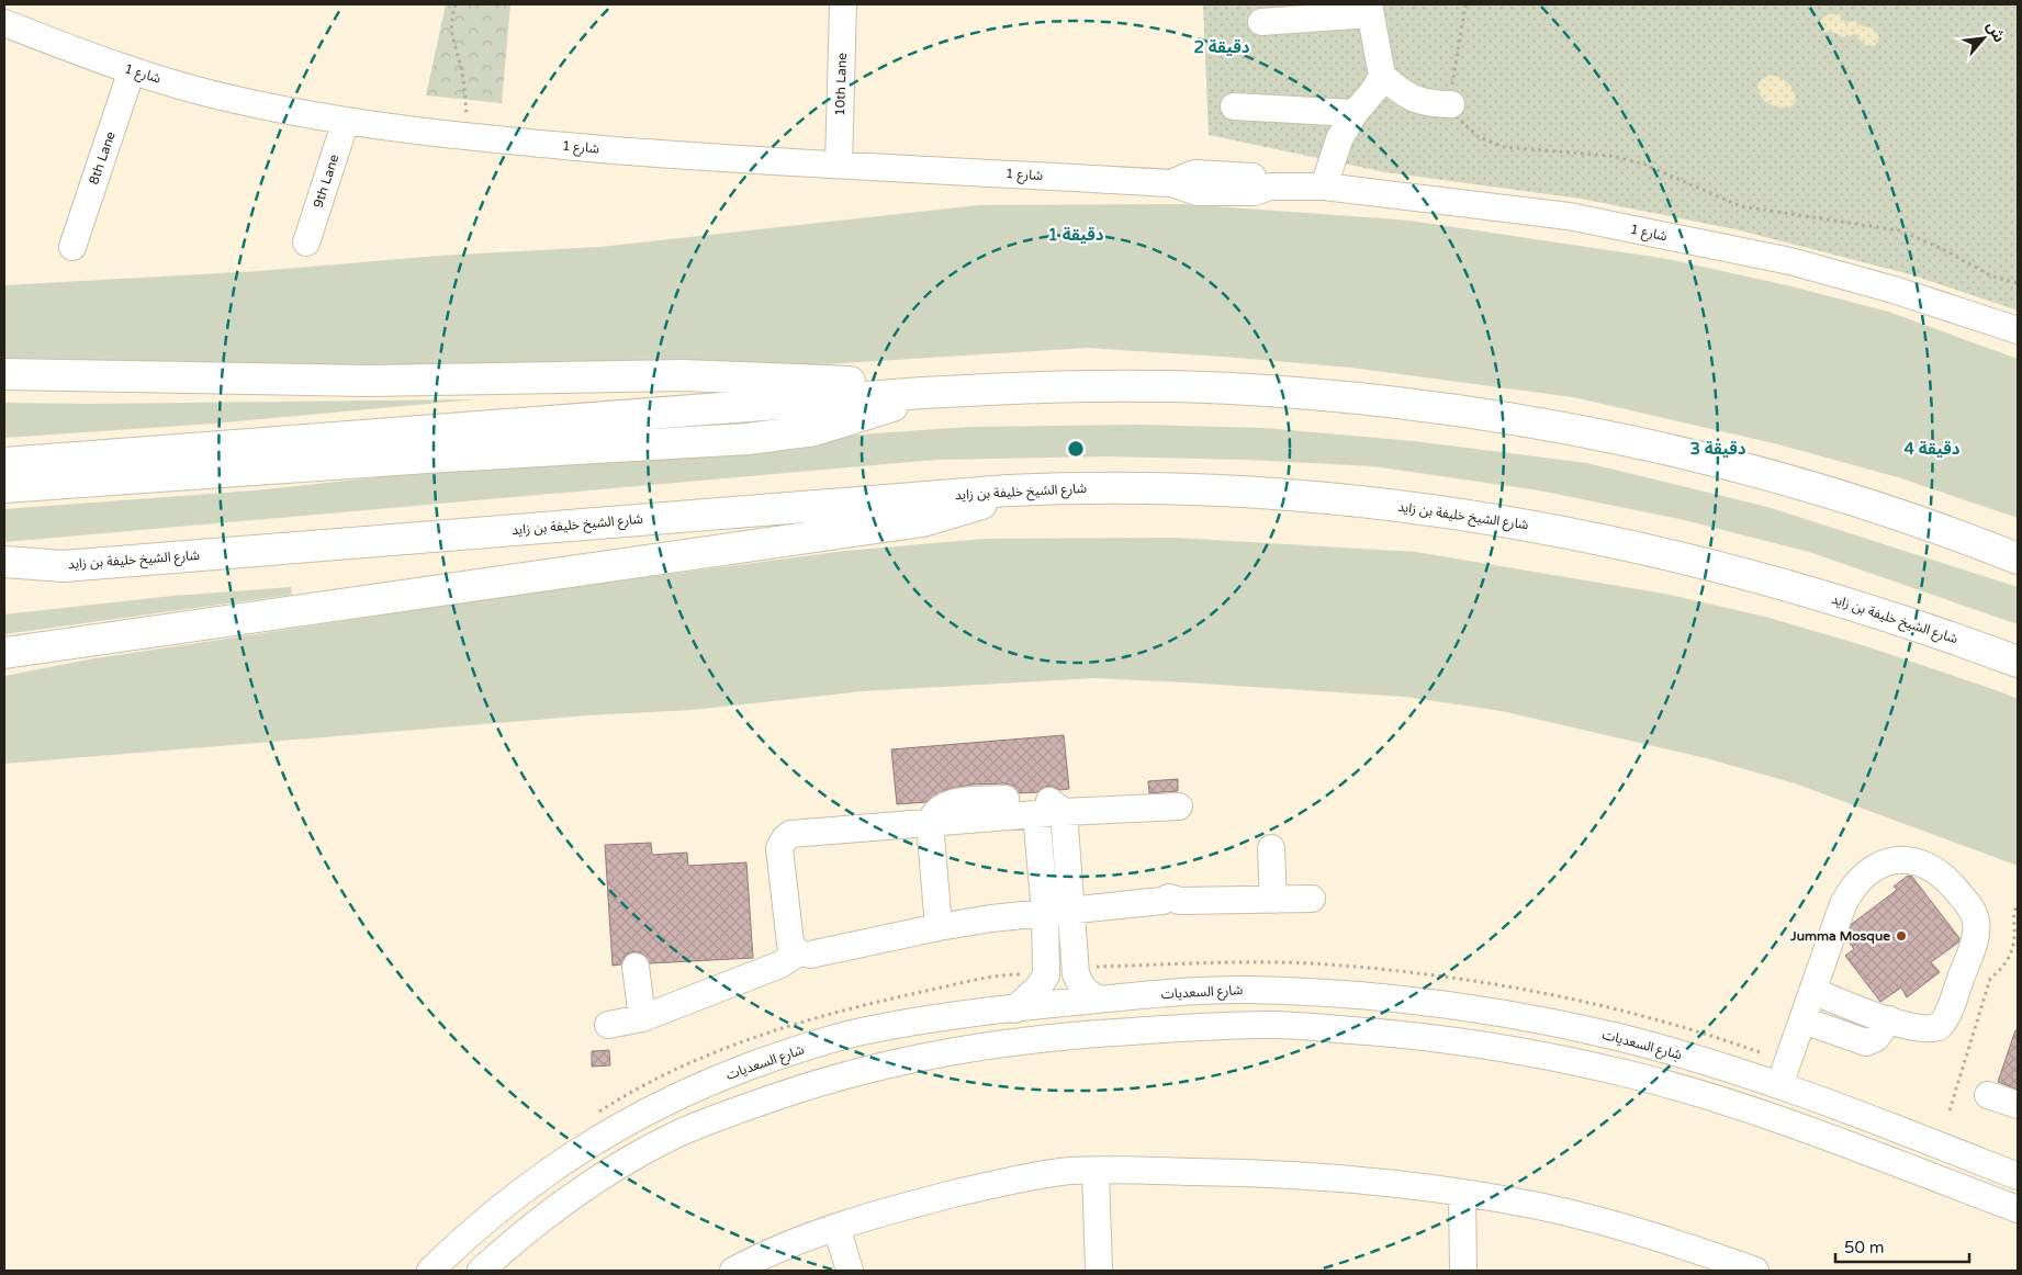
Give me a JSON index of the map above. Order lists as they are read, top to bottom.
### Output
{
  "streets": {
    "highway": ["شارع الشيخ خليفة بن زايد"],
    "street": [
      "شارع 1",
      "10th Lane",
      "8th Lane",
      "9th Lane",
      "شارع السعديات"
    ]
  },
  "crossings": [
    ["شارع 1", "10th Lane"],
    ["شارع 1", "8th Lane"],
    ["شارع 1", "9th Lane"]
  ],
  "places": ["Jumma Mosque"],
  "scale_bar": "50 m",
  "north": "top right",
  "rings": [
    "2 دقيقة",
    "1 دقيقة",
    "3 دقيقة",
    "4 دقيقة"
  ]
}
